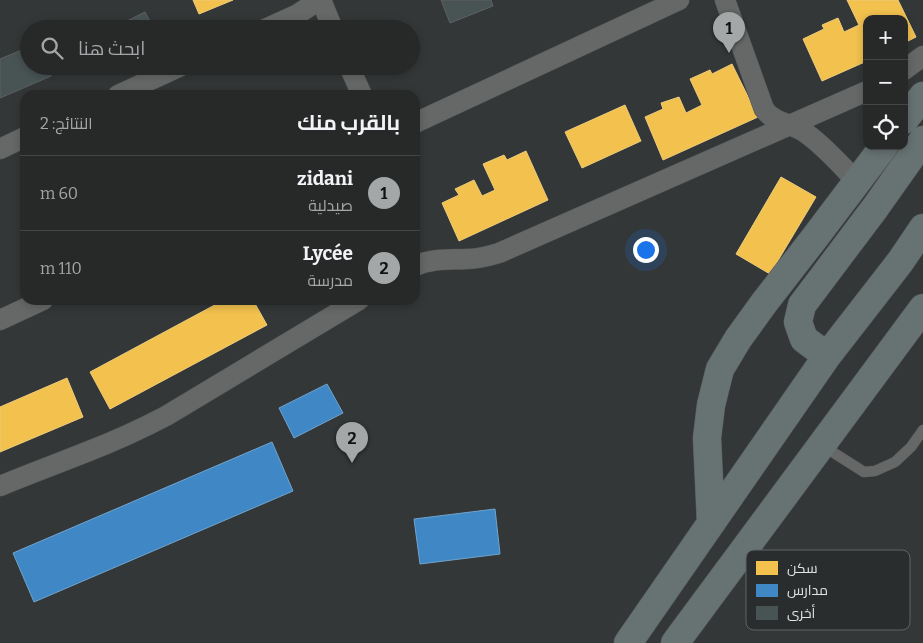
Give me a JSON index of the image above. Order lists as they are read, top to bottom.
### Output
{
  "legend": ["سكن", "مدارس", "أخرى"],
  "page": {
    "pins": ["1", "2"],
    "map_buttons": ["+", "−"],
    "search": "ابحث هنا",
    "heading": ["بالقرب منك", "النتائج: 2"],
    "list": [
      {
        "mark": "1",
        "name": "zidani",
        "note": "صيدلية",
        "value": "60 m"
      },
      {
        "mark": "2",
        "name": "Lycée",
        "note": "مدرسة",
        "value": "110 m"
      }
    ]
  }
}
